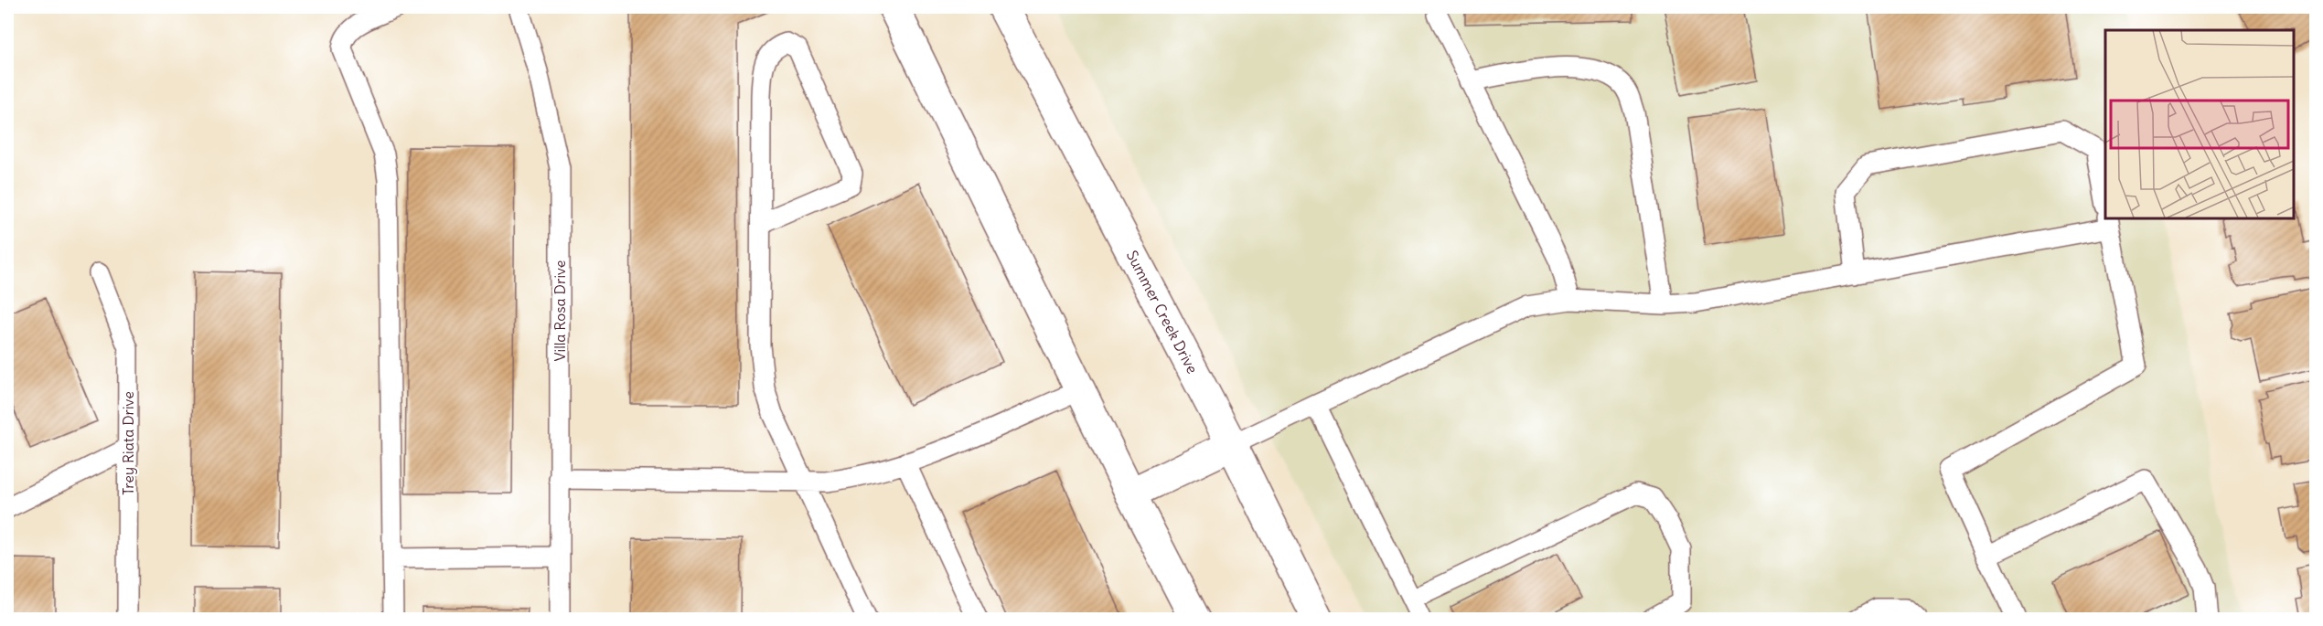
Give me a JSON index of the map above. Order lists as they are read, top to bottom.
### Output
{
  "streets": {
    "main road": ["Summer Creek Drive"],
    "lane": ["Villa Rosa Drive", "Trey Riata Drive"]
  }
}
